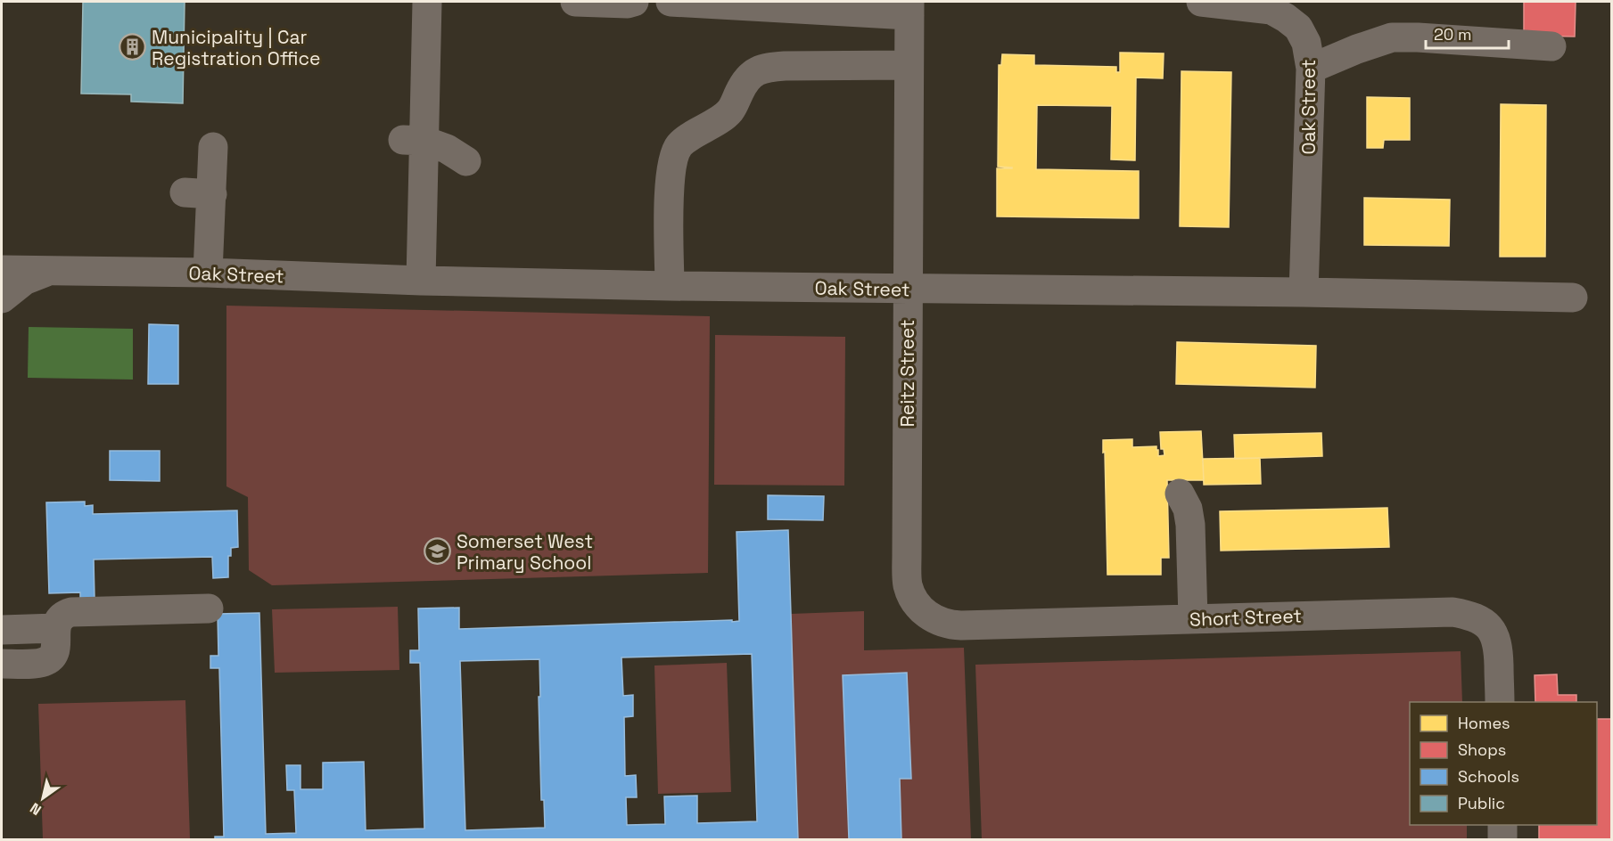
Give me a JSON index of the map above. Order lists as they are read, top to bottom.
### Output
{
  "streets": {
    "street": ["Oak Street", "Reitz Street", "Short Street"]
  },
  "crossings": [
    ["Oak Street", "Reitz Street"],
    ["Reitz Street", "Short Street"]
  ],
  "places": {
    "building": ["Municipality | Car Registration Office"],
    "school or university": ["Somerset West Primary School"]
  },
  "legend": [
    "Homes",
    "Shops",
    "Schools",
    "Public"
  ],
  "scale_bar": "20 m",
  "north": "bottom left"
}
